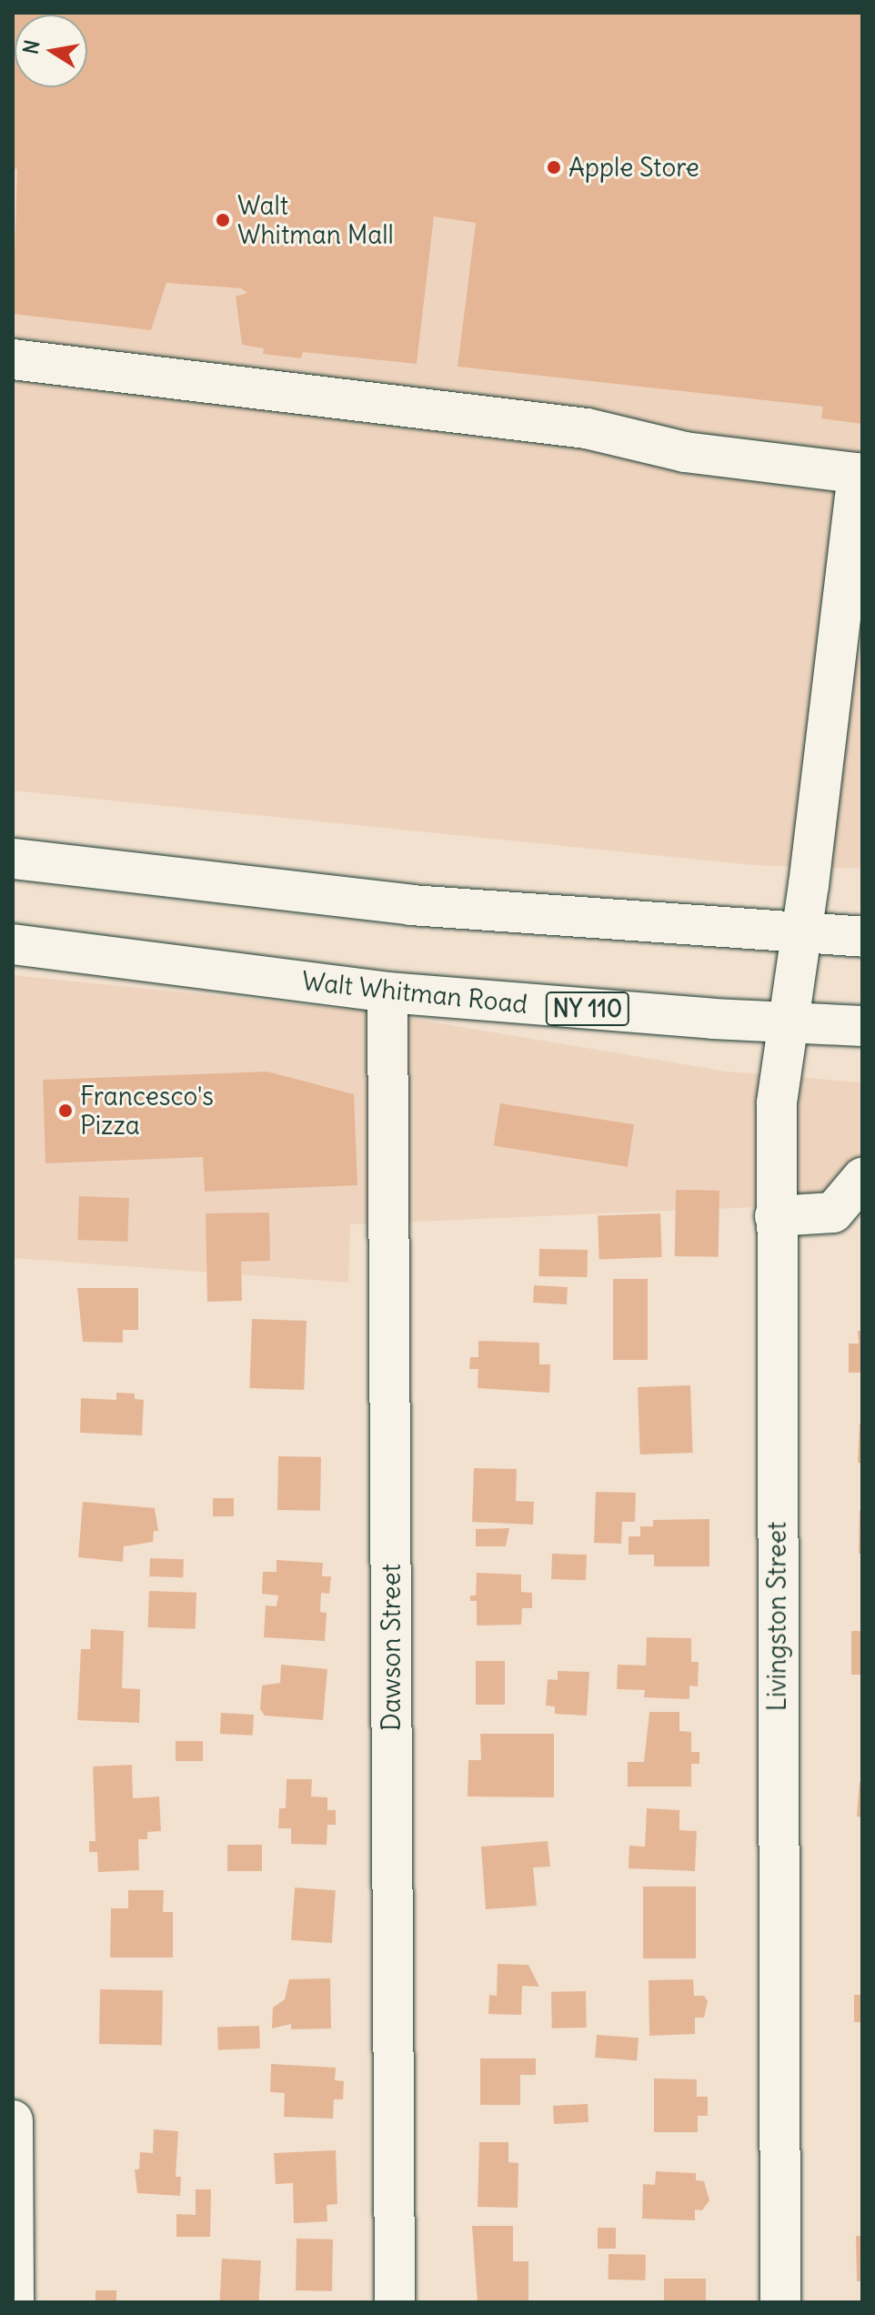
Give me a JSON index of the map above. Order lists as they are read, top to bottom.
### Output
{
  "streets": {
    "street": [
      "Walt Whitman Road",
      "NY 110",
      "Livingston Street",
      "Dawson Street"
    ]
  },
  "crossings": [
    ["Walt Whitman Road", "Livingston Street"],
    ["Walt Whitman Road", "Dawson Street"]
  ],
  "places": ["Apple Store", "Walt Whitman Mall", "Francesco's Pizza"],
  "north": "left"
}
